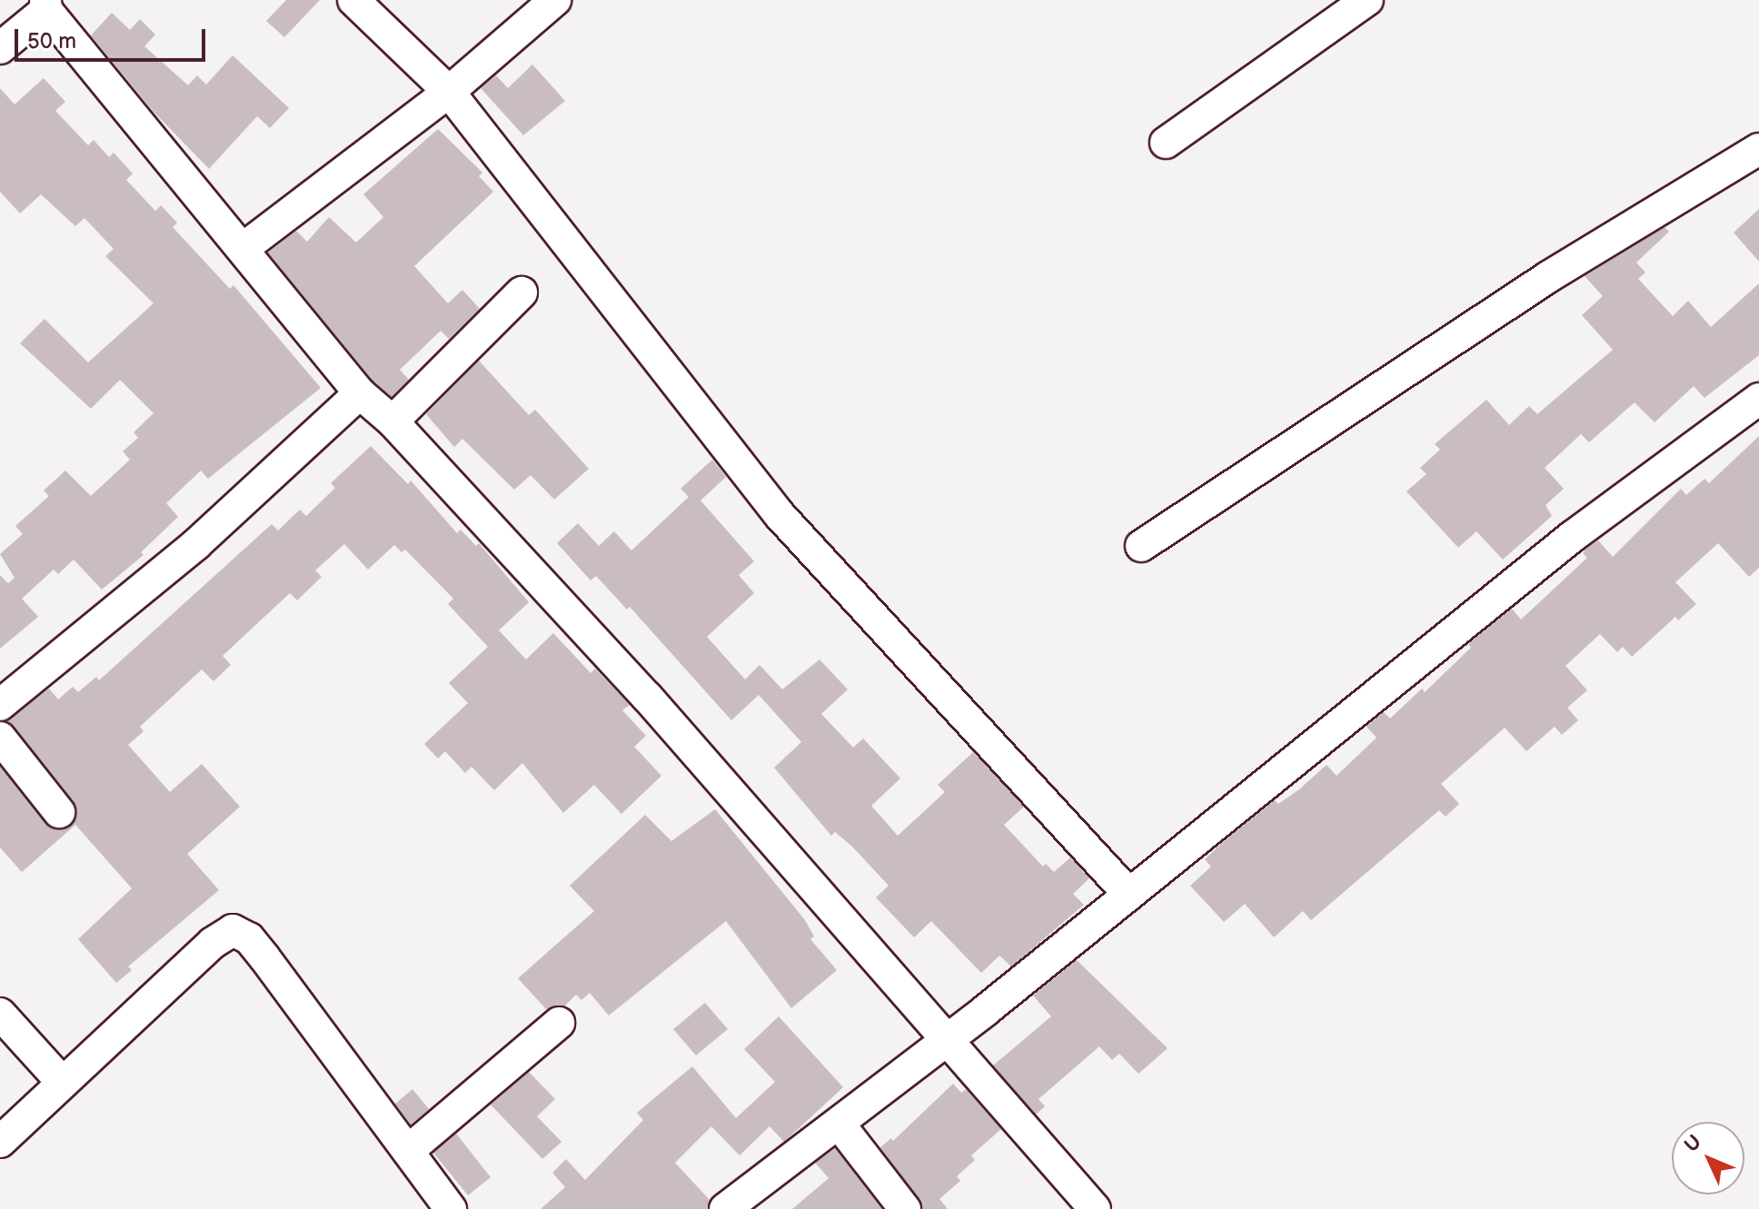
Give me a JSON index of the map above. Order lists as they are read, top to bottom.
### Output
{
  "scale_bar": "50 m",
  "north": "top left"
}
